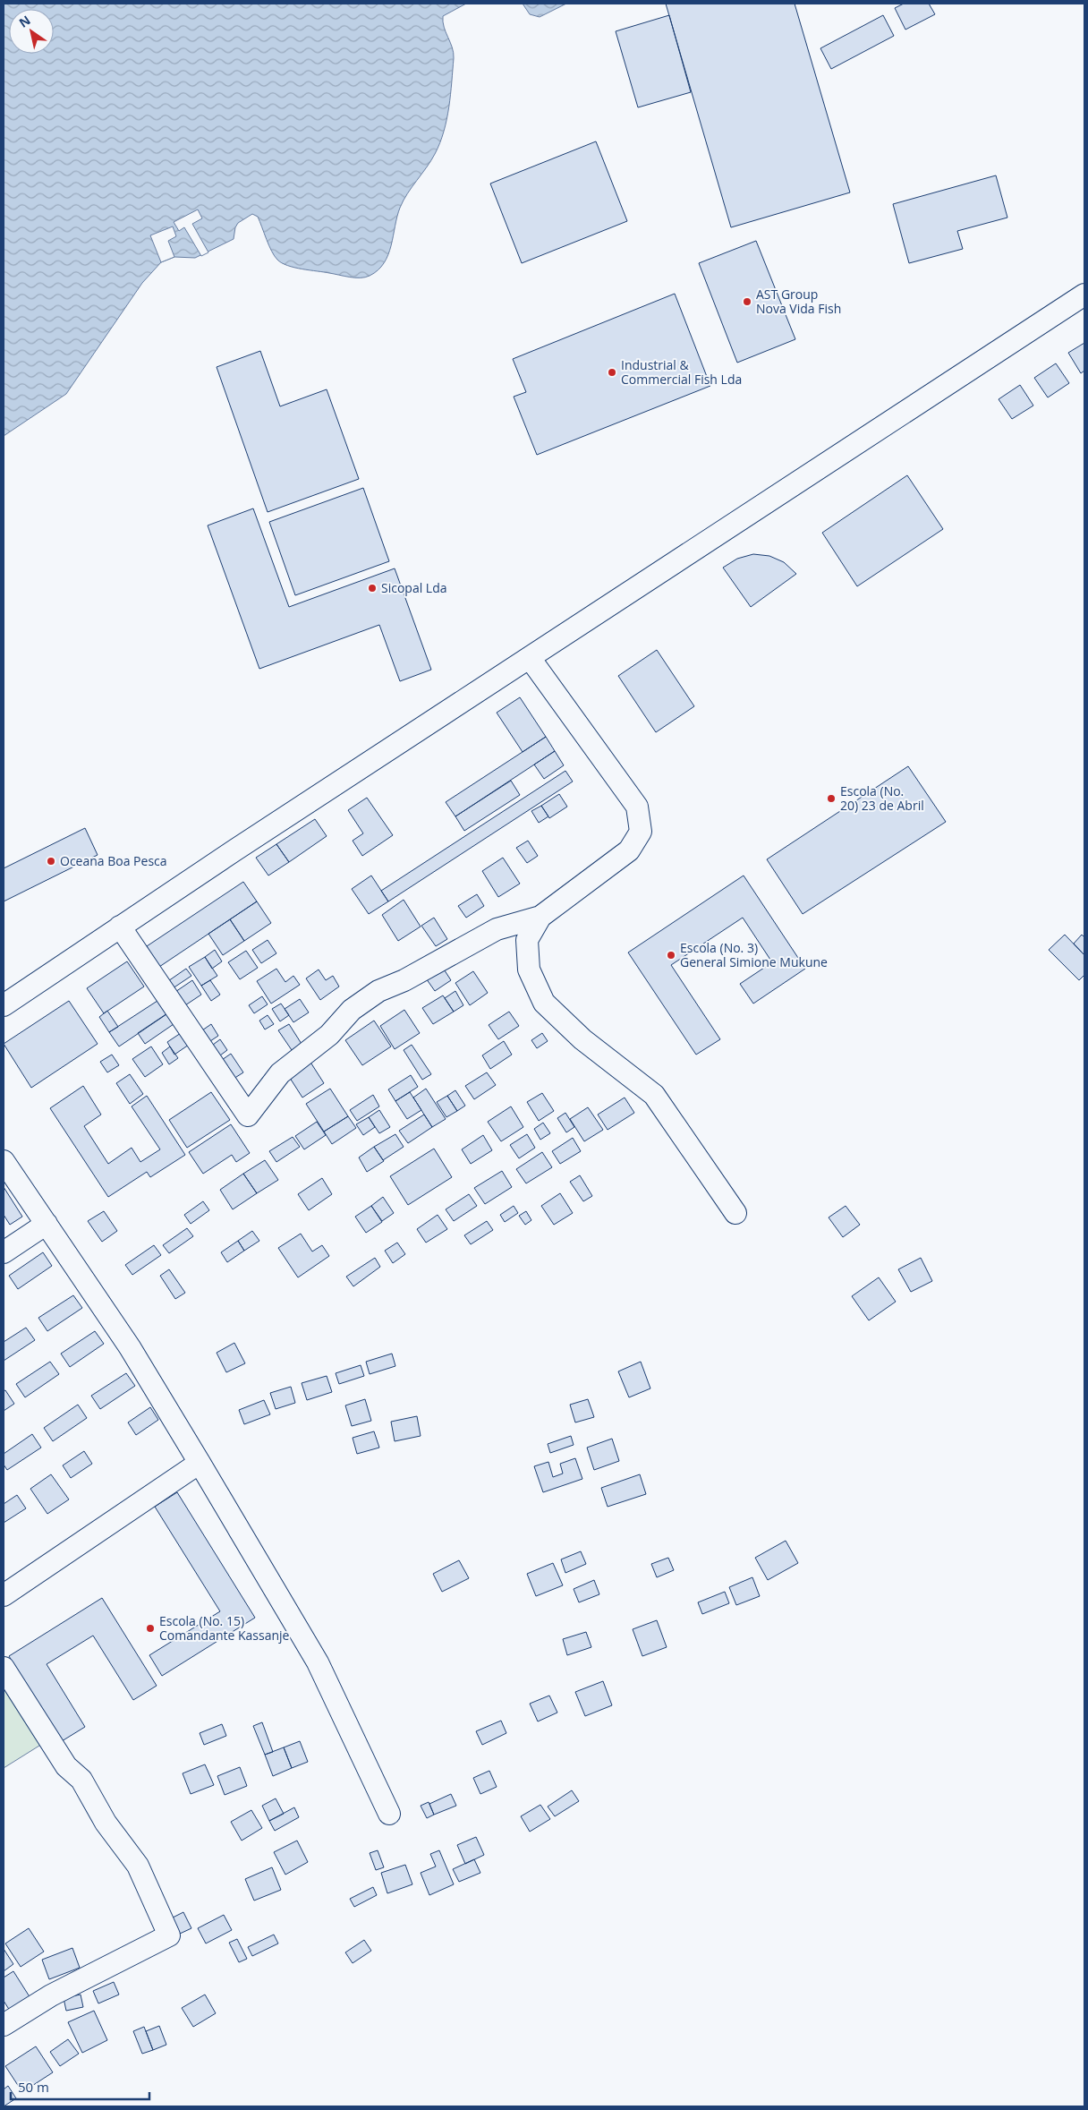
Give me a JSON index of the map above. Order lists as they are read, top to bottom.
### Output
{
  "places": [
    "AST Group Nova Vida Fish",
    "Industrial & Commercial Fish Lda",
    "Sicopal Lda",
    "Escola (No. 20) 23 de Abril",
    "Oceana Boa Pesca",
    "Escola (No. 3) General Simione Mukune",
    "Escola (No. 15) Comandante Kassanje"
  ],
  "scale_bar": "50 m",
  "north": "top left"
}
